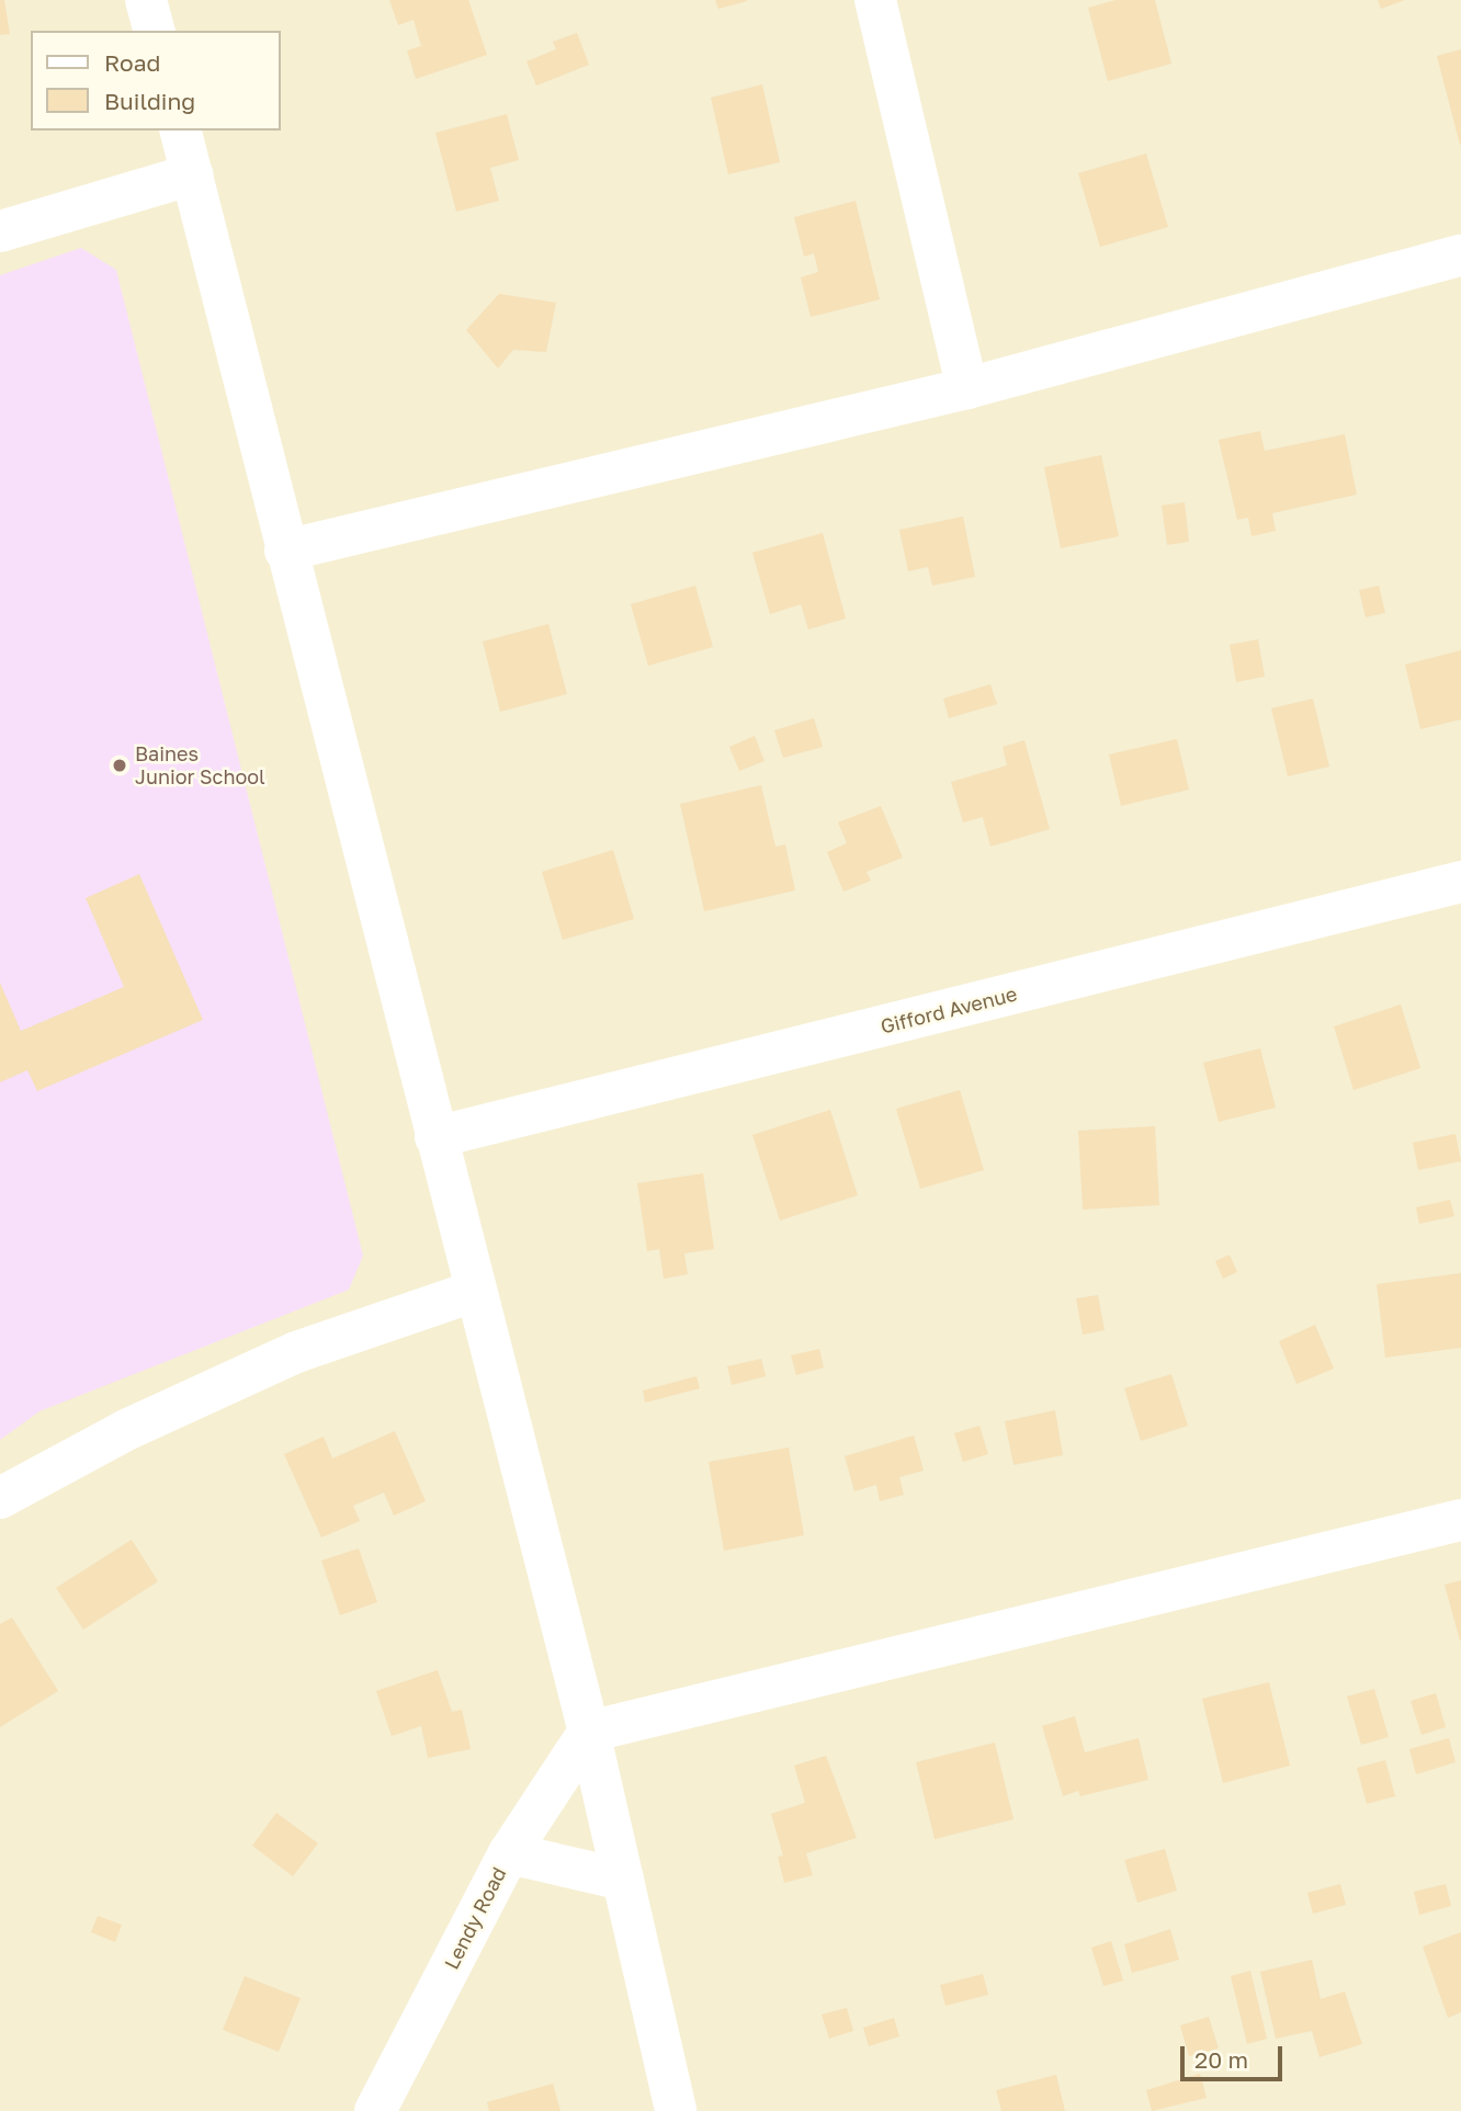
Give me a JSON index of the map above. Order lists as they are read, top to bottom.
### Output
{
  "streets": {
    "street": ["Gifford Avenue", "Lendy Road"]
  },
  "places": ["Baines Junior School"],
  "legend": ["Road", "Building"],
  "scale_bar": "20 m"
}
